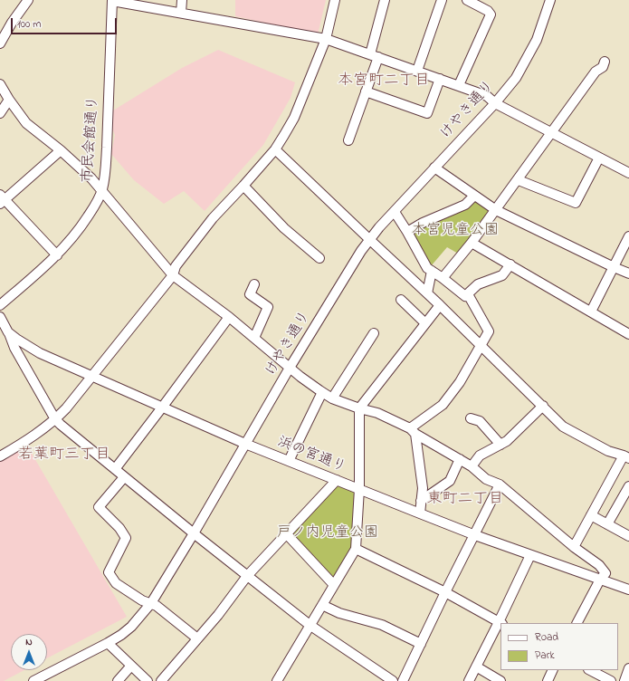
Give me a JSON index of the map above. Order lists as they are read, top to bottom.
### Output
{
  "streets": {
    "street": ["けやき通り", "市民会館通り", "浜の宮通り"]
  },
  "crossings": [
    ["けやき通り", "浜の宮通り"]
  ],
  "districts": ["本宮町二丁目", "若葉町三丁目", "東町二丁目"],
  "parks": ["本宮児童公園", "戸ノ内児童公園"],
  "legend": ["Road", "Park"],
  "scale_bar": "100 m",
  "north": "top"
}
